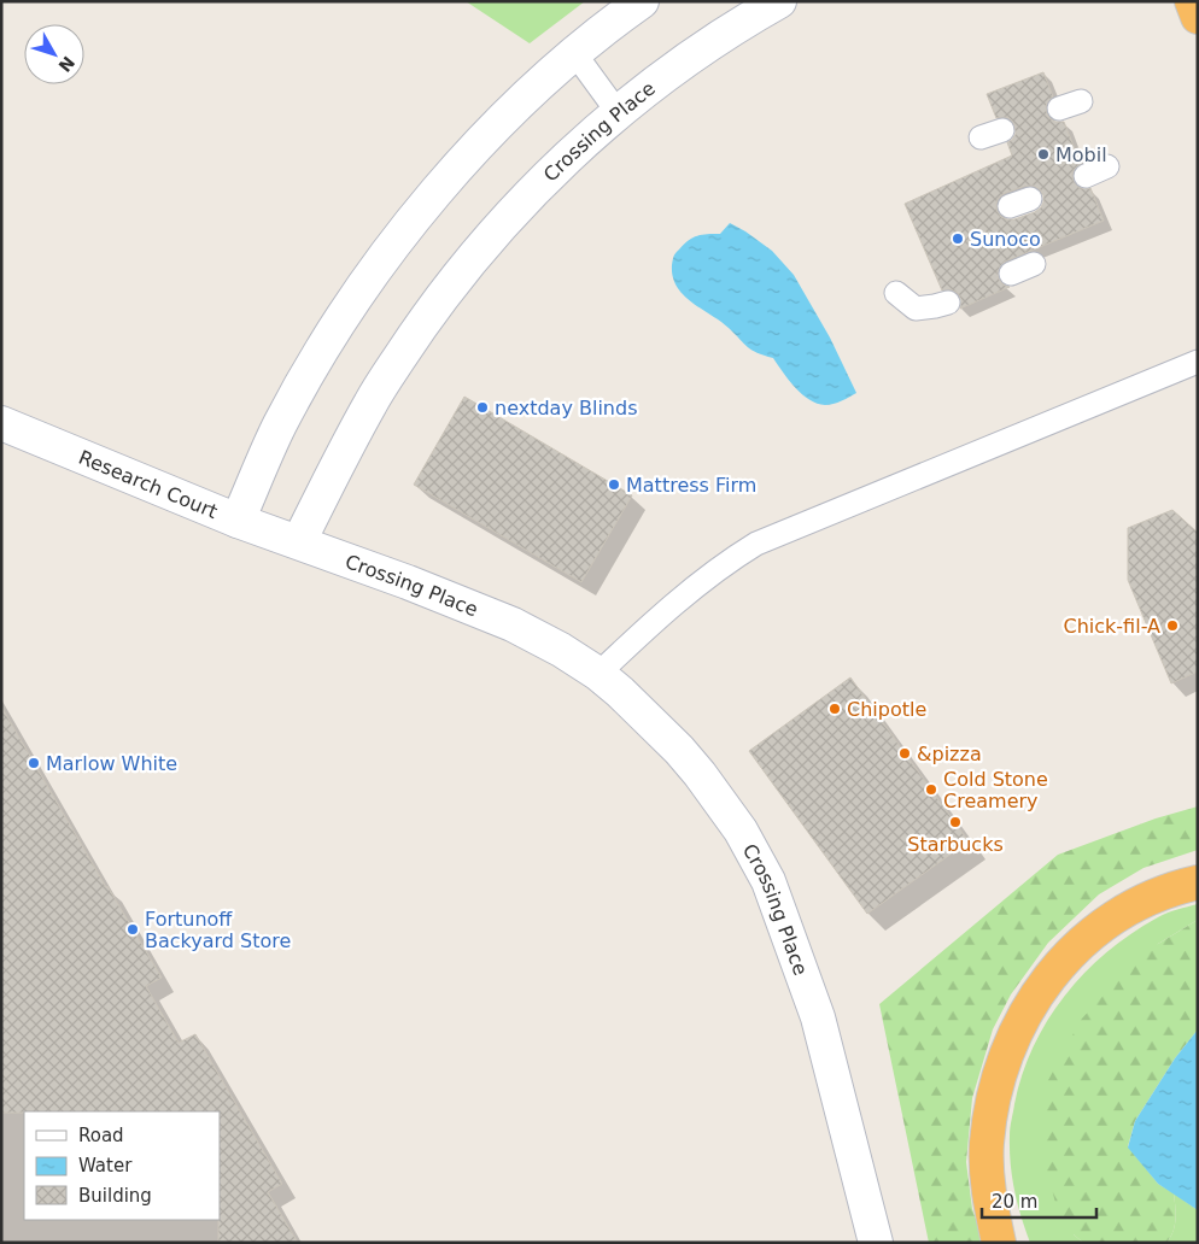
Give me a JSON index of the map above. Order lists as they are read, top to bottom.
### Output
{
  "streets": {
    "street": ["Crossing Place", "Research Court"]
  },
  "crossings": [
    ["Crossing Place", "Research Court"]
  ],
  "places": [
    "Mobil",
    "Sunoco",
    "nextday Blinds",
    "Mattress Firm",
    "Chick-fil-A",
    "Chipotle",
    "&pizza",
    "Marlow White",
    "Cold Stone Creamery",
    "Starbucks",
    "Fortunoff Backyard Store"
  ],
  "legend": ["Road", "Water", "Building"],
  "scale_bar": "20 m",
  "north": "bottom right"
}
